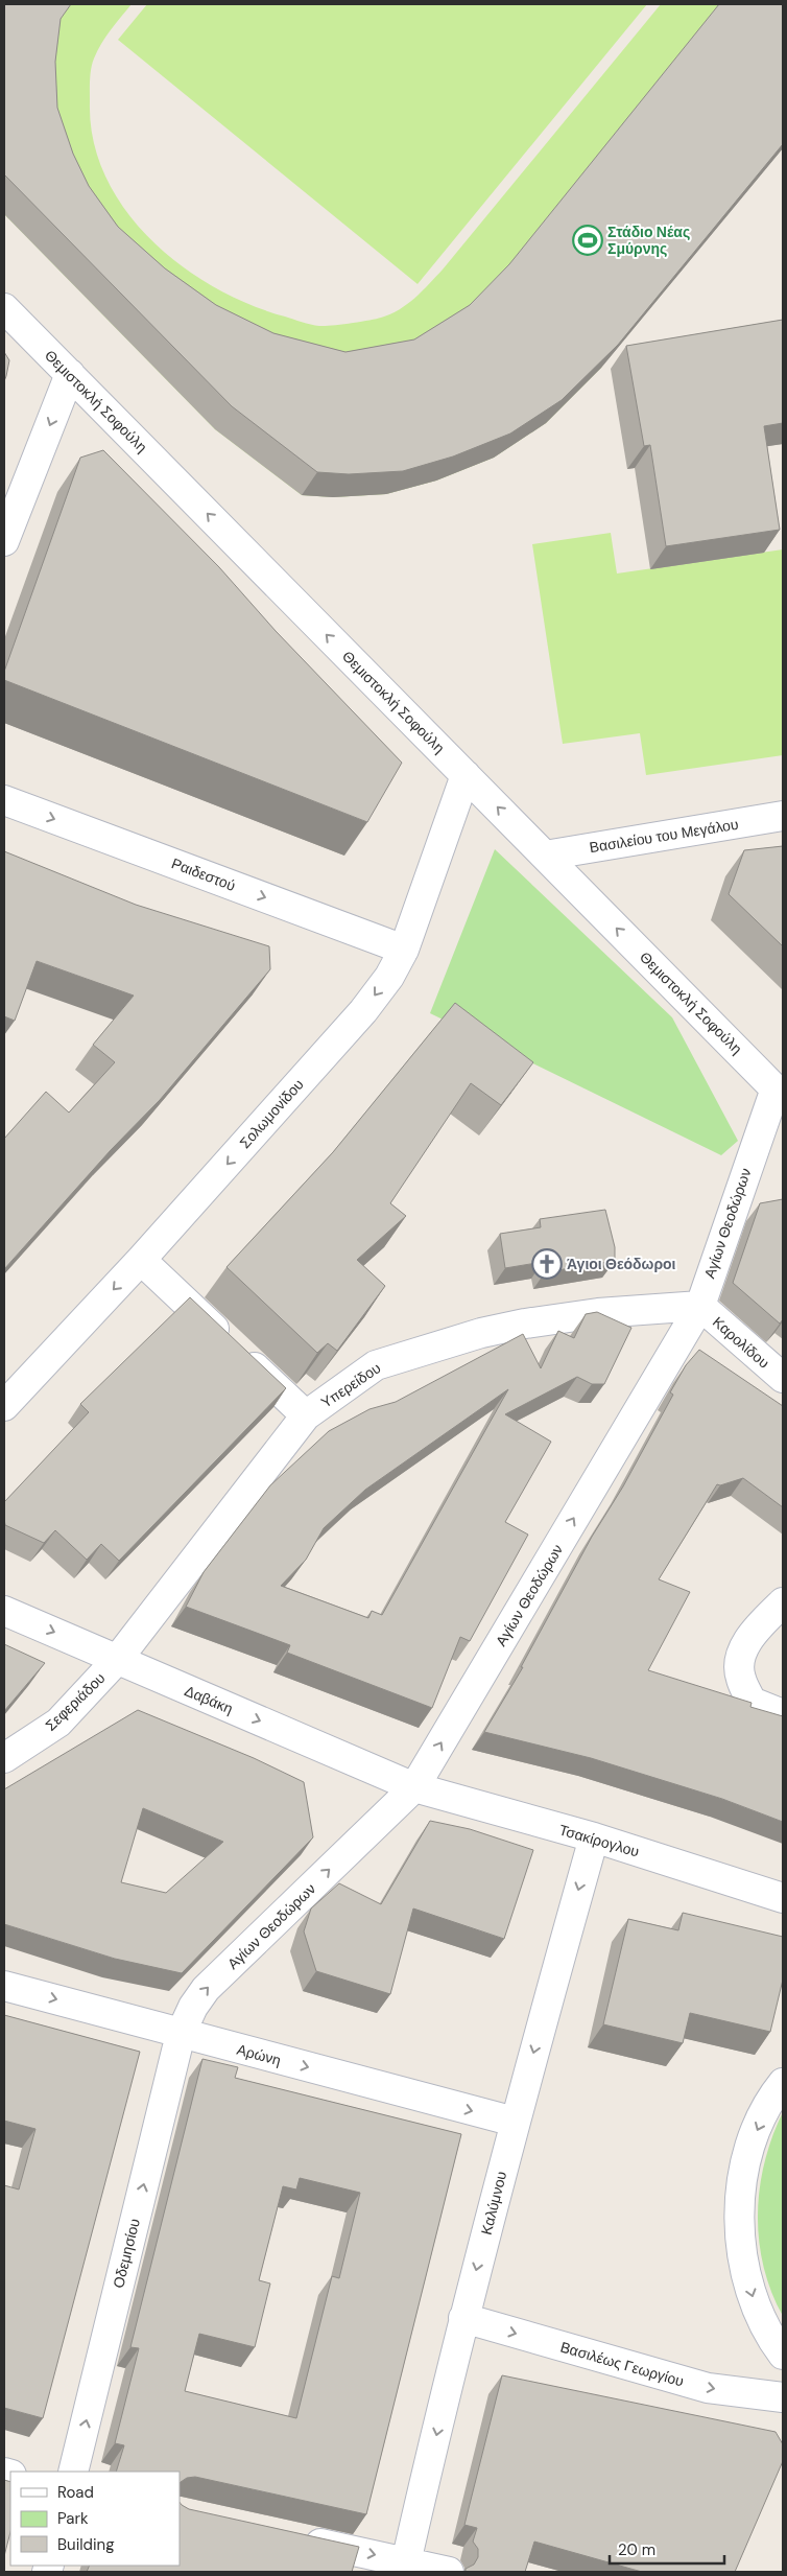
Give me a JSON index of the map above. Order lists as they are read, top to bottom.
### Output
{
  "streets": {
    "street": [
      "Θεμιστοκλή Σοφούλη",
      "Βασιλείου του Μεγάλου",
      "Ραιδεστού",
      "Σολωμονίδου",
      "Αγίων Θεοδώρων",
      "Καρολίδου",
      "Υπερείδου",
      "Δαβάκη",
      "Σεφεριάδου",
      "Τσακίρογλου",
      "Αρώνη",
      "Καλύμνου",
      "Οδεμησίου",
      "Βασιλέως Γεωργίου"
    ]
  },
  "crossings": [
    ["Θεμιστοκλή Σοφούλη", "Βασιλείου του Μεγάλου"],
    ["Θεμιστοκλή Σοφούλη", "Σολωμονίδου"],
    ["Θεμιστοκλή Σοφούλη", "Αγίων Θεοδώρων"],
    ["Ραιδεστού", "Σολωμονίδου"],
    ["Αγίων Θεοδώρων", "Καρολίδου"],
    ["Αγίων Θεοδώρων", "Υπερείδου"],
    ["Αγίων Θεοδώρων", "Δαβάκη"],
    ["Αγίων Θεοδώρων", "Τσακίρογλου"],
    ["Αγίων Θεοδώρων", "Αρώνη"],
    ["Αγίων Θεοδώρων", "Οδεμησίου"],
    ["Καρολίδου", "Υπερείδου"],
    ["Υπερείδου", "Δαβάκη"],
    ["Υπερείδου", "Σεφεριάδου"],
    ["Δαβάκη", "Σεφεριάδου"],
    ["Δαβάκη", "Τσακίρογλου"],
    ["Τσακίρογλου", "Καλύμνου"],
    ["Αρώνη", "Καλύμνου"],
    ["Αρώνη", "Οδεμησίου"],
    ["Καλύμνου", "Βασιλέως Γεωργίου"]
  ],
  "one_way": [
    "Θεμιστοκλή Σοφούλη",
    "Ραιδεστού",
    "Σολωμονίδου",
    "Αγίων Θεοδώρων",
    "Δαβάκη",
    "Αρώνη",
    "Καλύμνου",
    "Οδεμησίου",
    "Βασιλέως Γεωργίου"
  ],
  "places": {
    "sports": ["Στάδιο Νέας Σμύρνης"],
    "church": ["Άγιοι Θεόδωροι"]
  },
  "legend": ["Road", "Park", "Building"],
  "scale_bar": "20 m"
}
